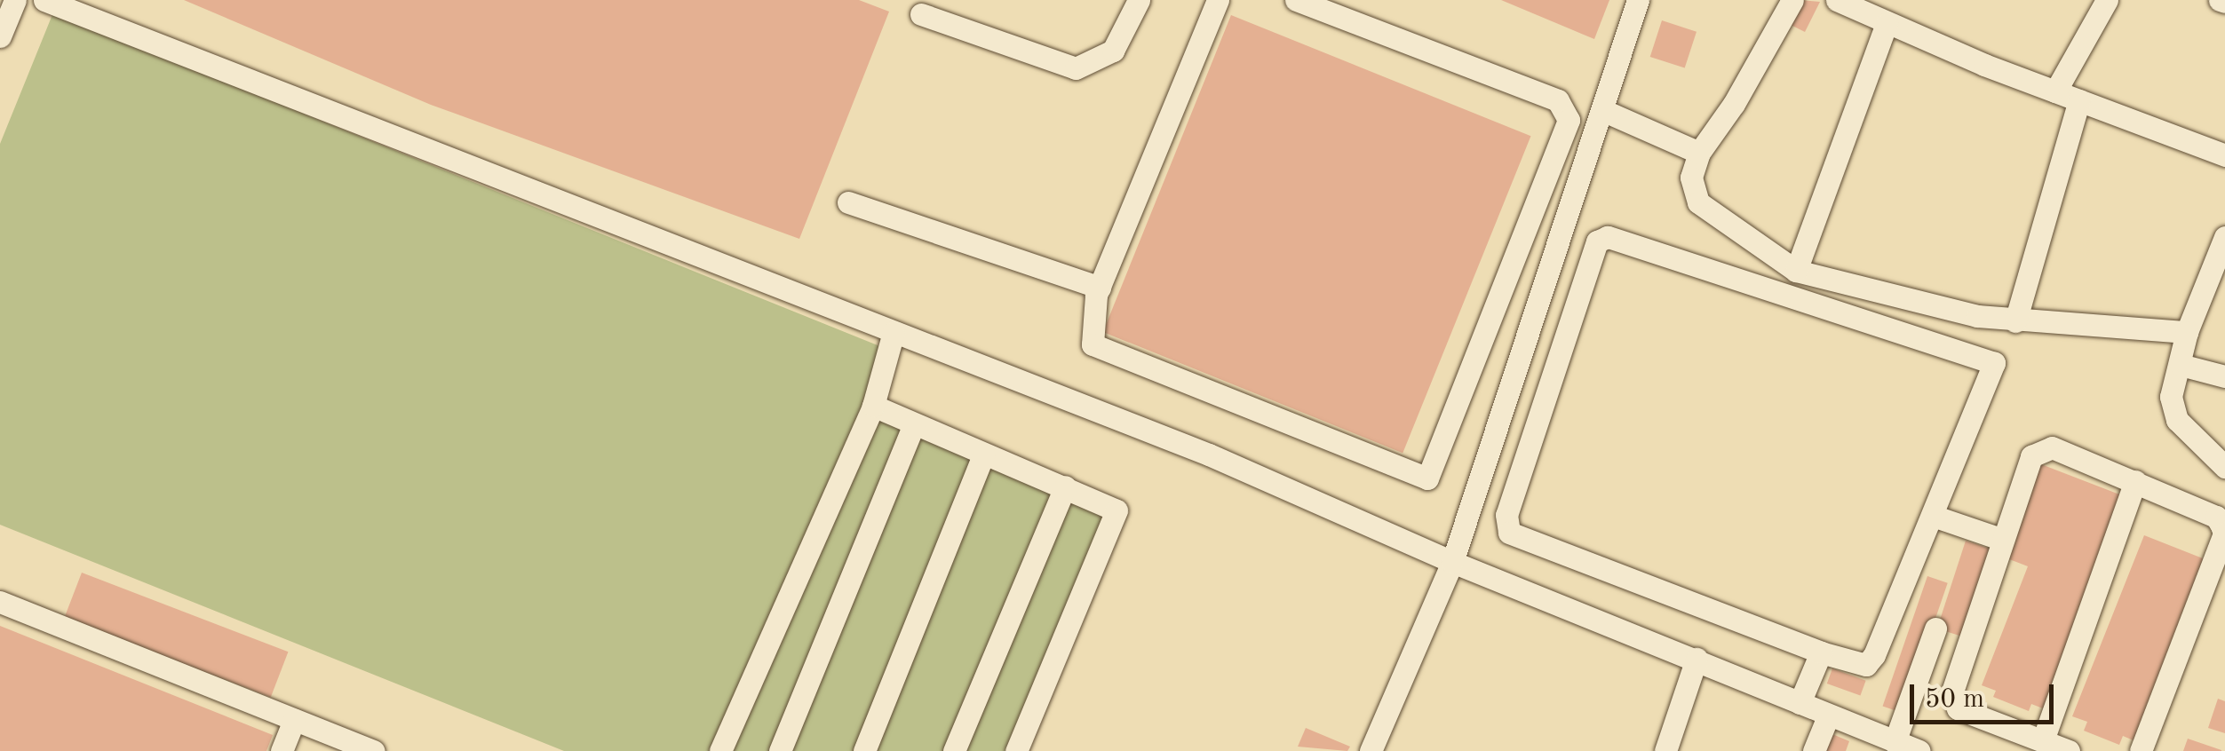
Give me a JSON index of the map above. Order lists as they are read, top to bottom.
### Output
{
  "scale_bar": "50 m"
}
